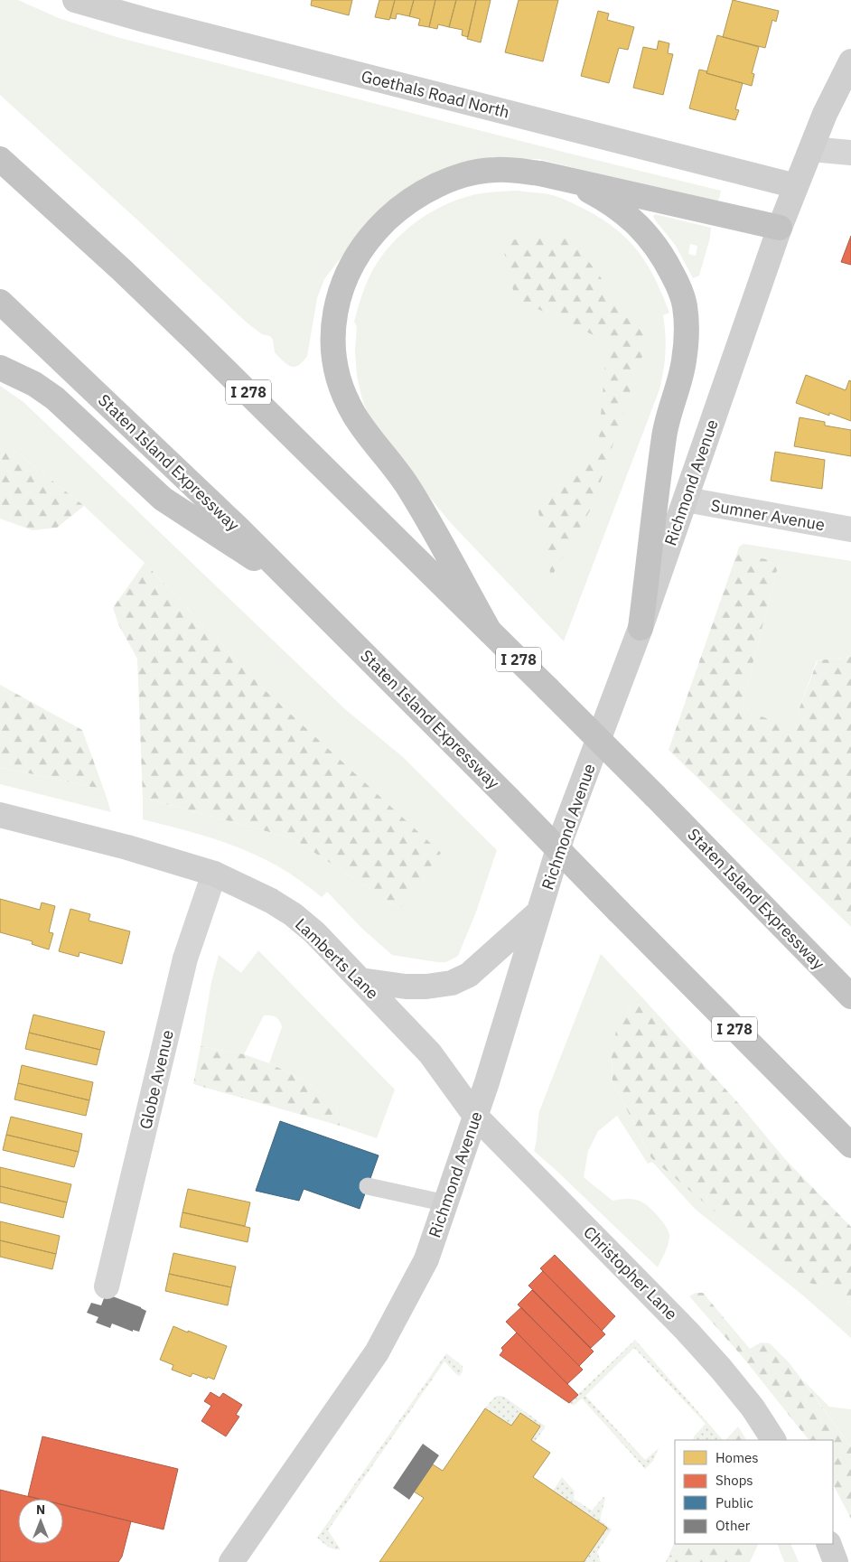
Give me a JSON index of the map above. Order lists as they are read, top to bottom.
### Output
{
  "streets": {
    "highway": ["I 278", "Staten Island Expressway"],
    "main road": [
      "Goethals Road North",
      "Richmond Avenue",
      "Lamberts Lane",
      "Christopher Lane"
    ],
    "street": ["Sumner Avenue", "Globe Avenue"]
  },
  "crossings": [
    ["Goethals Road North", "Richmond Avenue"],
    ["Richmond Avenue", "Sumner Avenue"],
    ["Richmond Avenue", "Lamberts Lane"],
    ["Richmond Avenue", "Christopher Lane"],
    ["Lamberts Lane", "Globe Avenue"],
    ["Lamberts Lane", "Christopher Lane"]
  ],
  "legend": [
    "Homes",
    "Shops",
    "Public",
    "Other"
  ],
  "north": "top"
}
